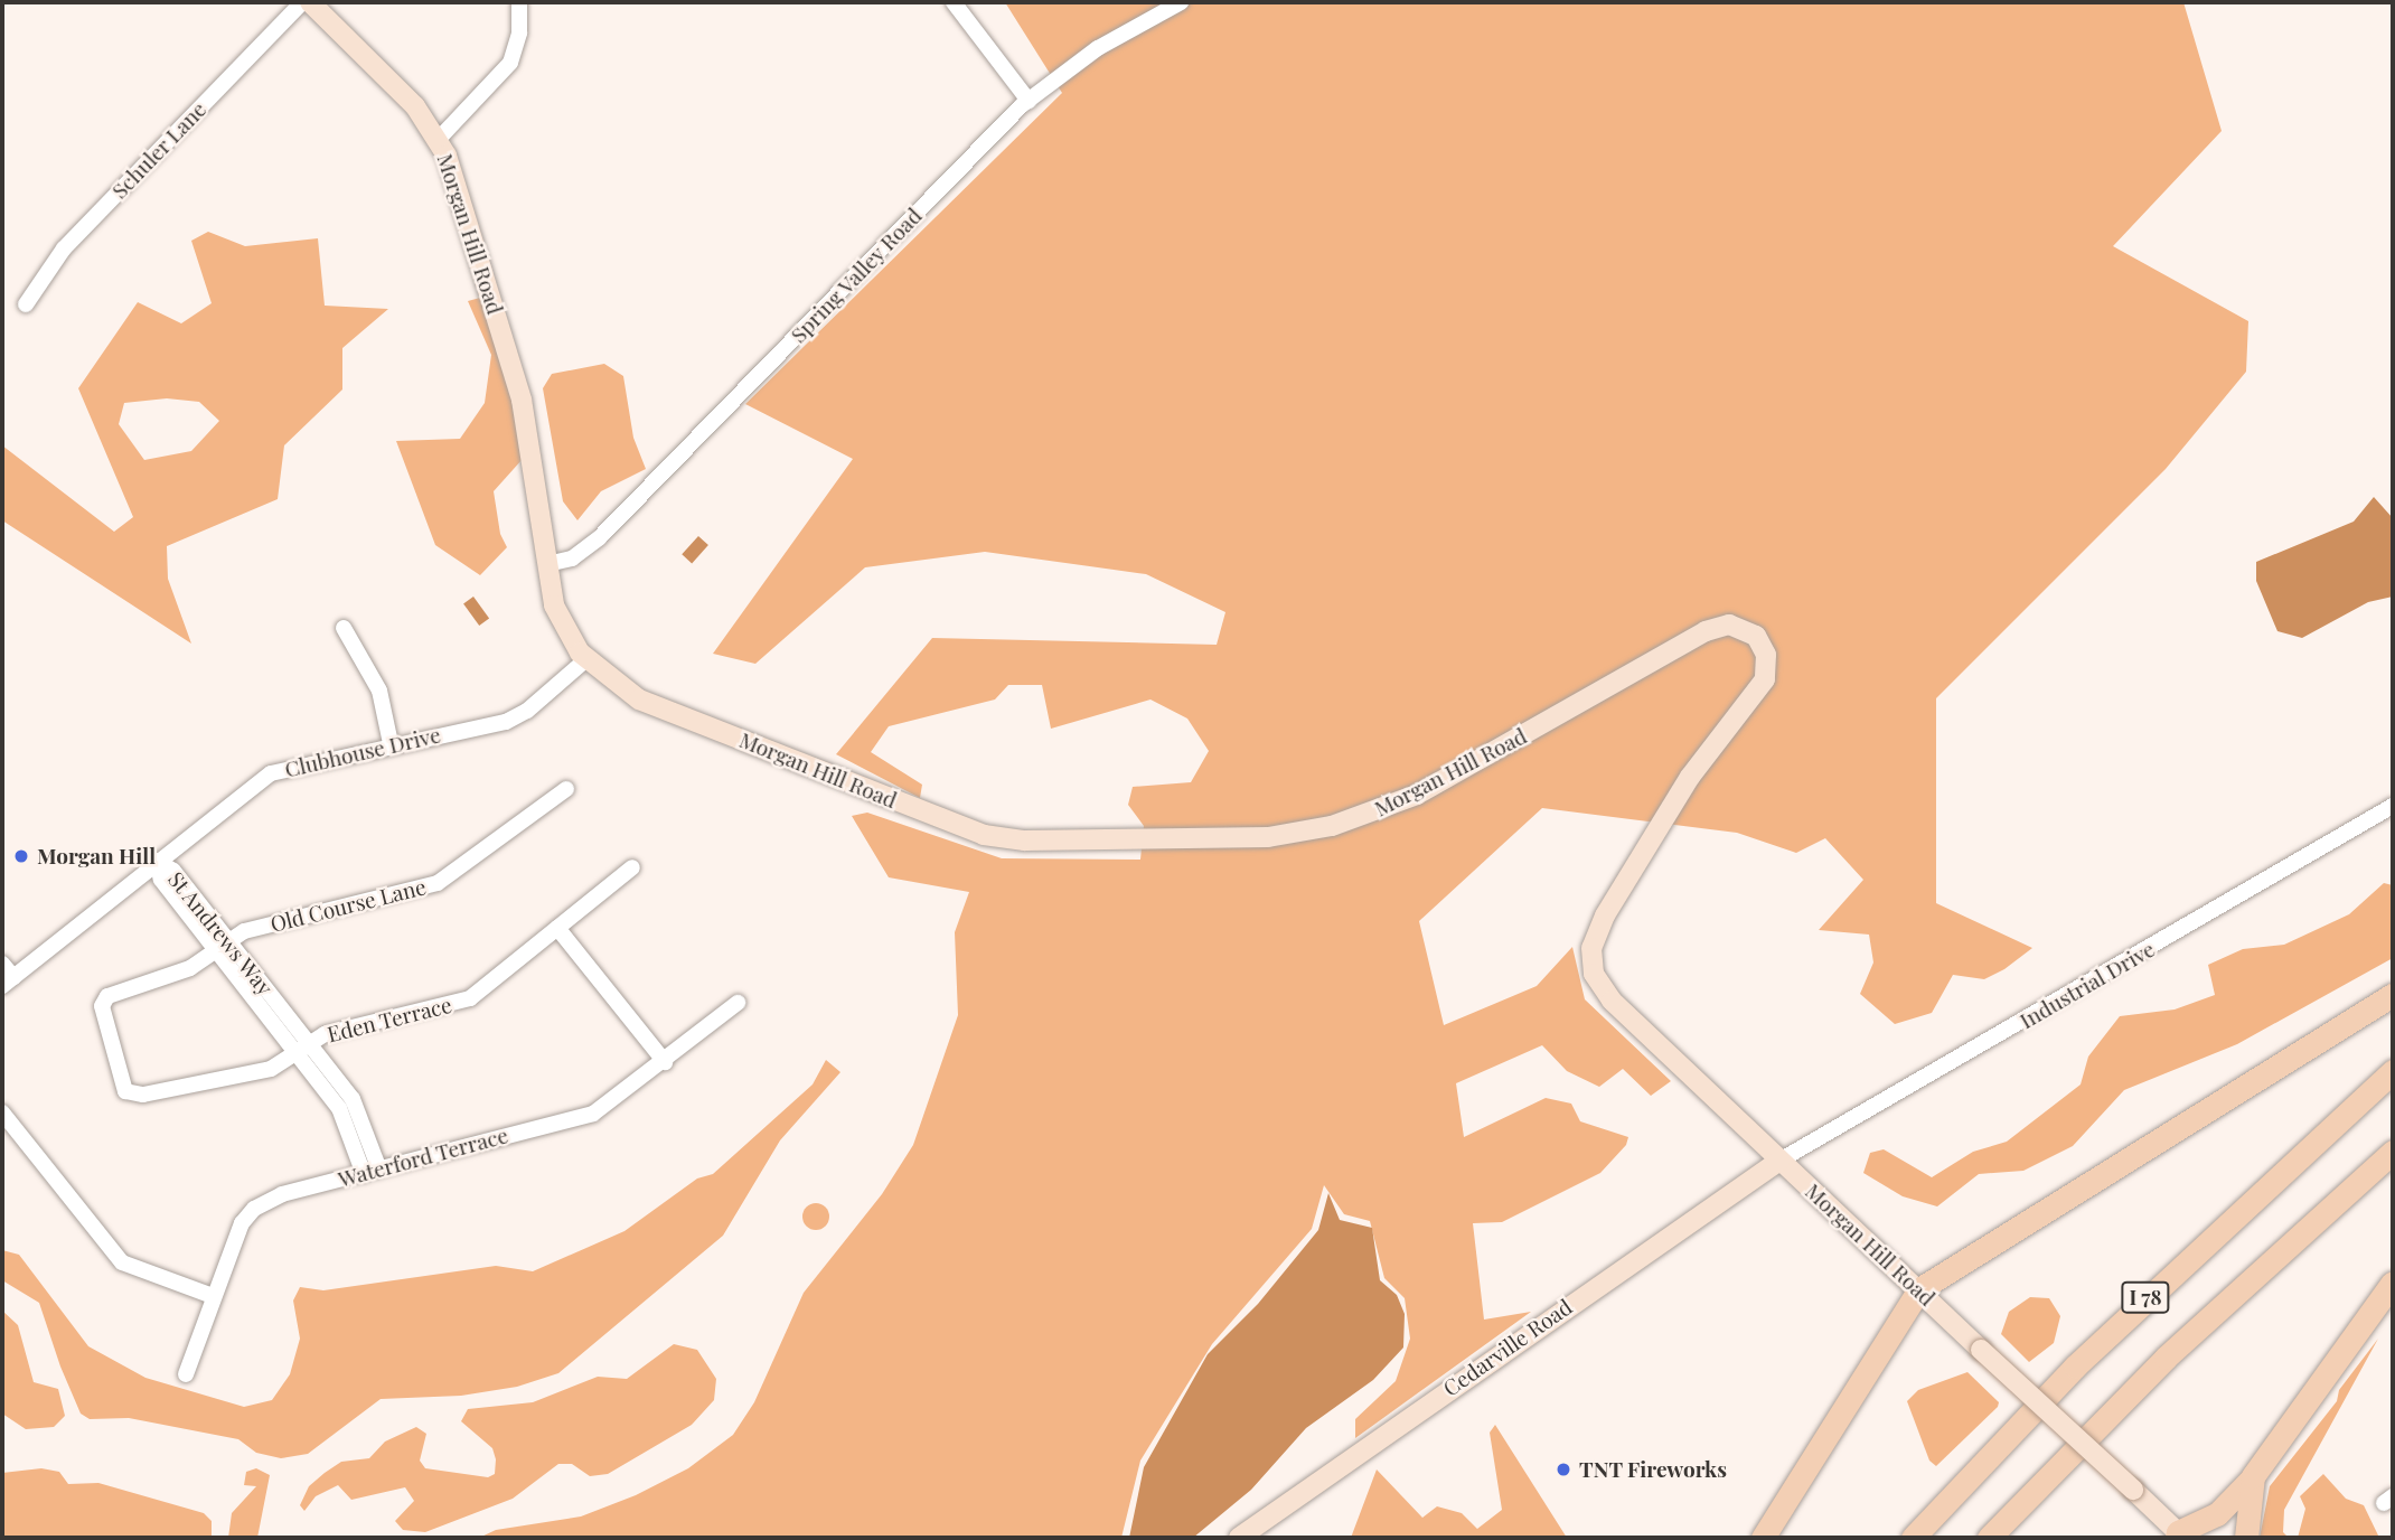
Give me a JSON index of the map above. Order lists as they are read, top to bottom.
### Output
{
  "streets": {
    "highway": ["I 78"],
    "main road": ["Morgan Hill Road", "Cedarville Road"],
    "street": [
      "Schuler Lane",
      "Spring Valley Road",
      "Clubhouse Drive",
      "Old Course Lane",
      "St Andrews Way",
      "Industrial Drive",
      "Eden Terrace",
      "Waterford Terrace"
    ]
  },
  "crossings": [
    ["Morgan Hill Road", "Spring Valley Road"],
    ["Morgan Hill Road", "Clubhouse Drive"],
    ["Morgan Hill Road", "Industrial Drive"],
    ["Morgan Hill Road", "Cedarville Road"],
    ["Clubhouse Drive", "St Andrews Way"],
    ["Old Course Lane", "St Andrews Way"],
    ["Old Course Lane", "Eden Terrace"],
    ["St Andrews Way", "Eden Terrace"],
    ["St Andrews Way", "Waterford Terrace"],
    ["Industrial Drive", "Cedarville Road"]
  ],
  "places": ["Morgan Hill", "TNT Fireworks"]
}
